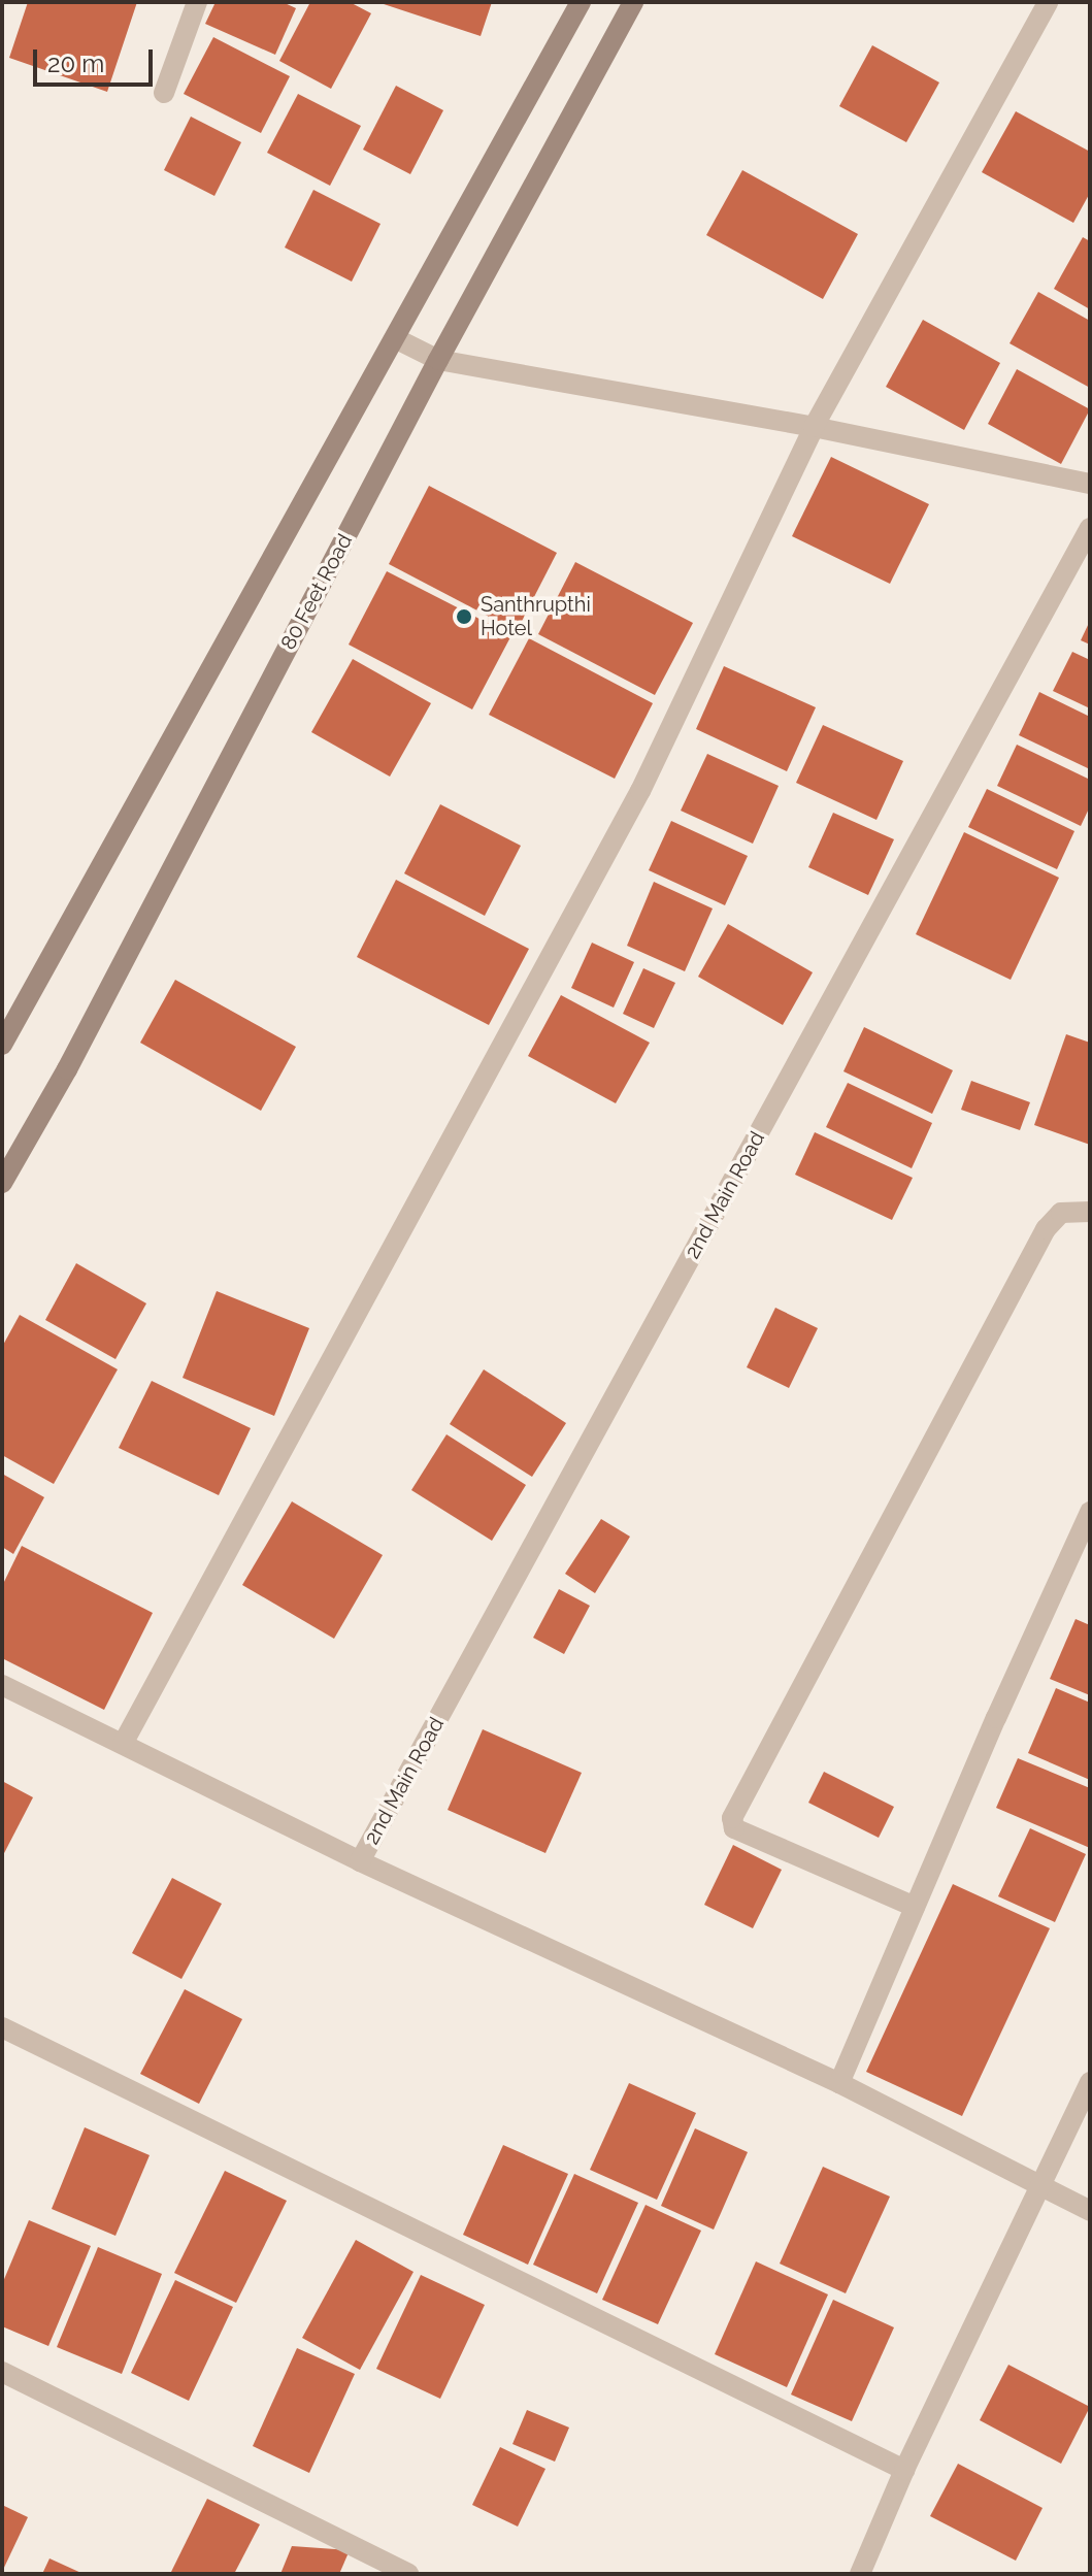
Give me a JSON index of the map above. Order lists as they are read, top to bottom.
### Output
{
  "streets": {
    "main road": ["80 Feet Road"],
    "street": ["2nd Main Road"]
  },
  "places": ["Santhrupthi Hotel"],
  "scale_bar": "20 m"
}
